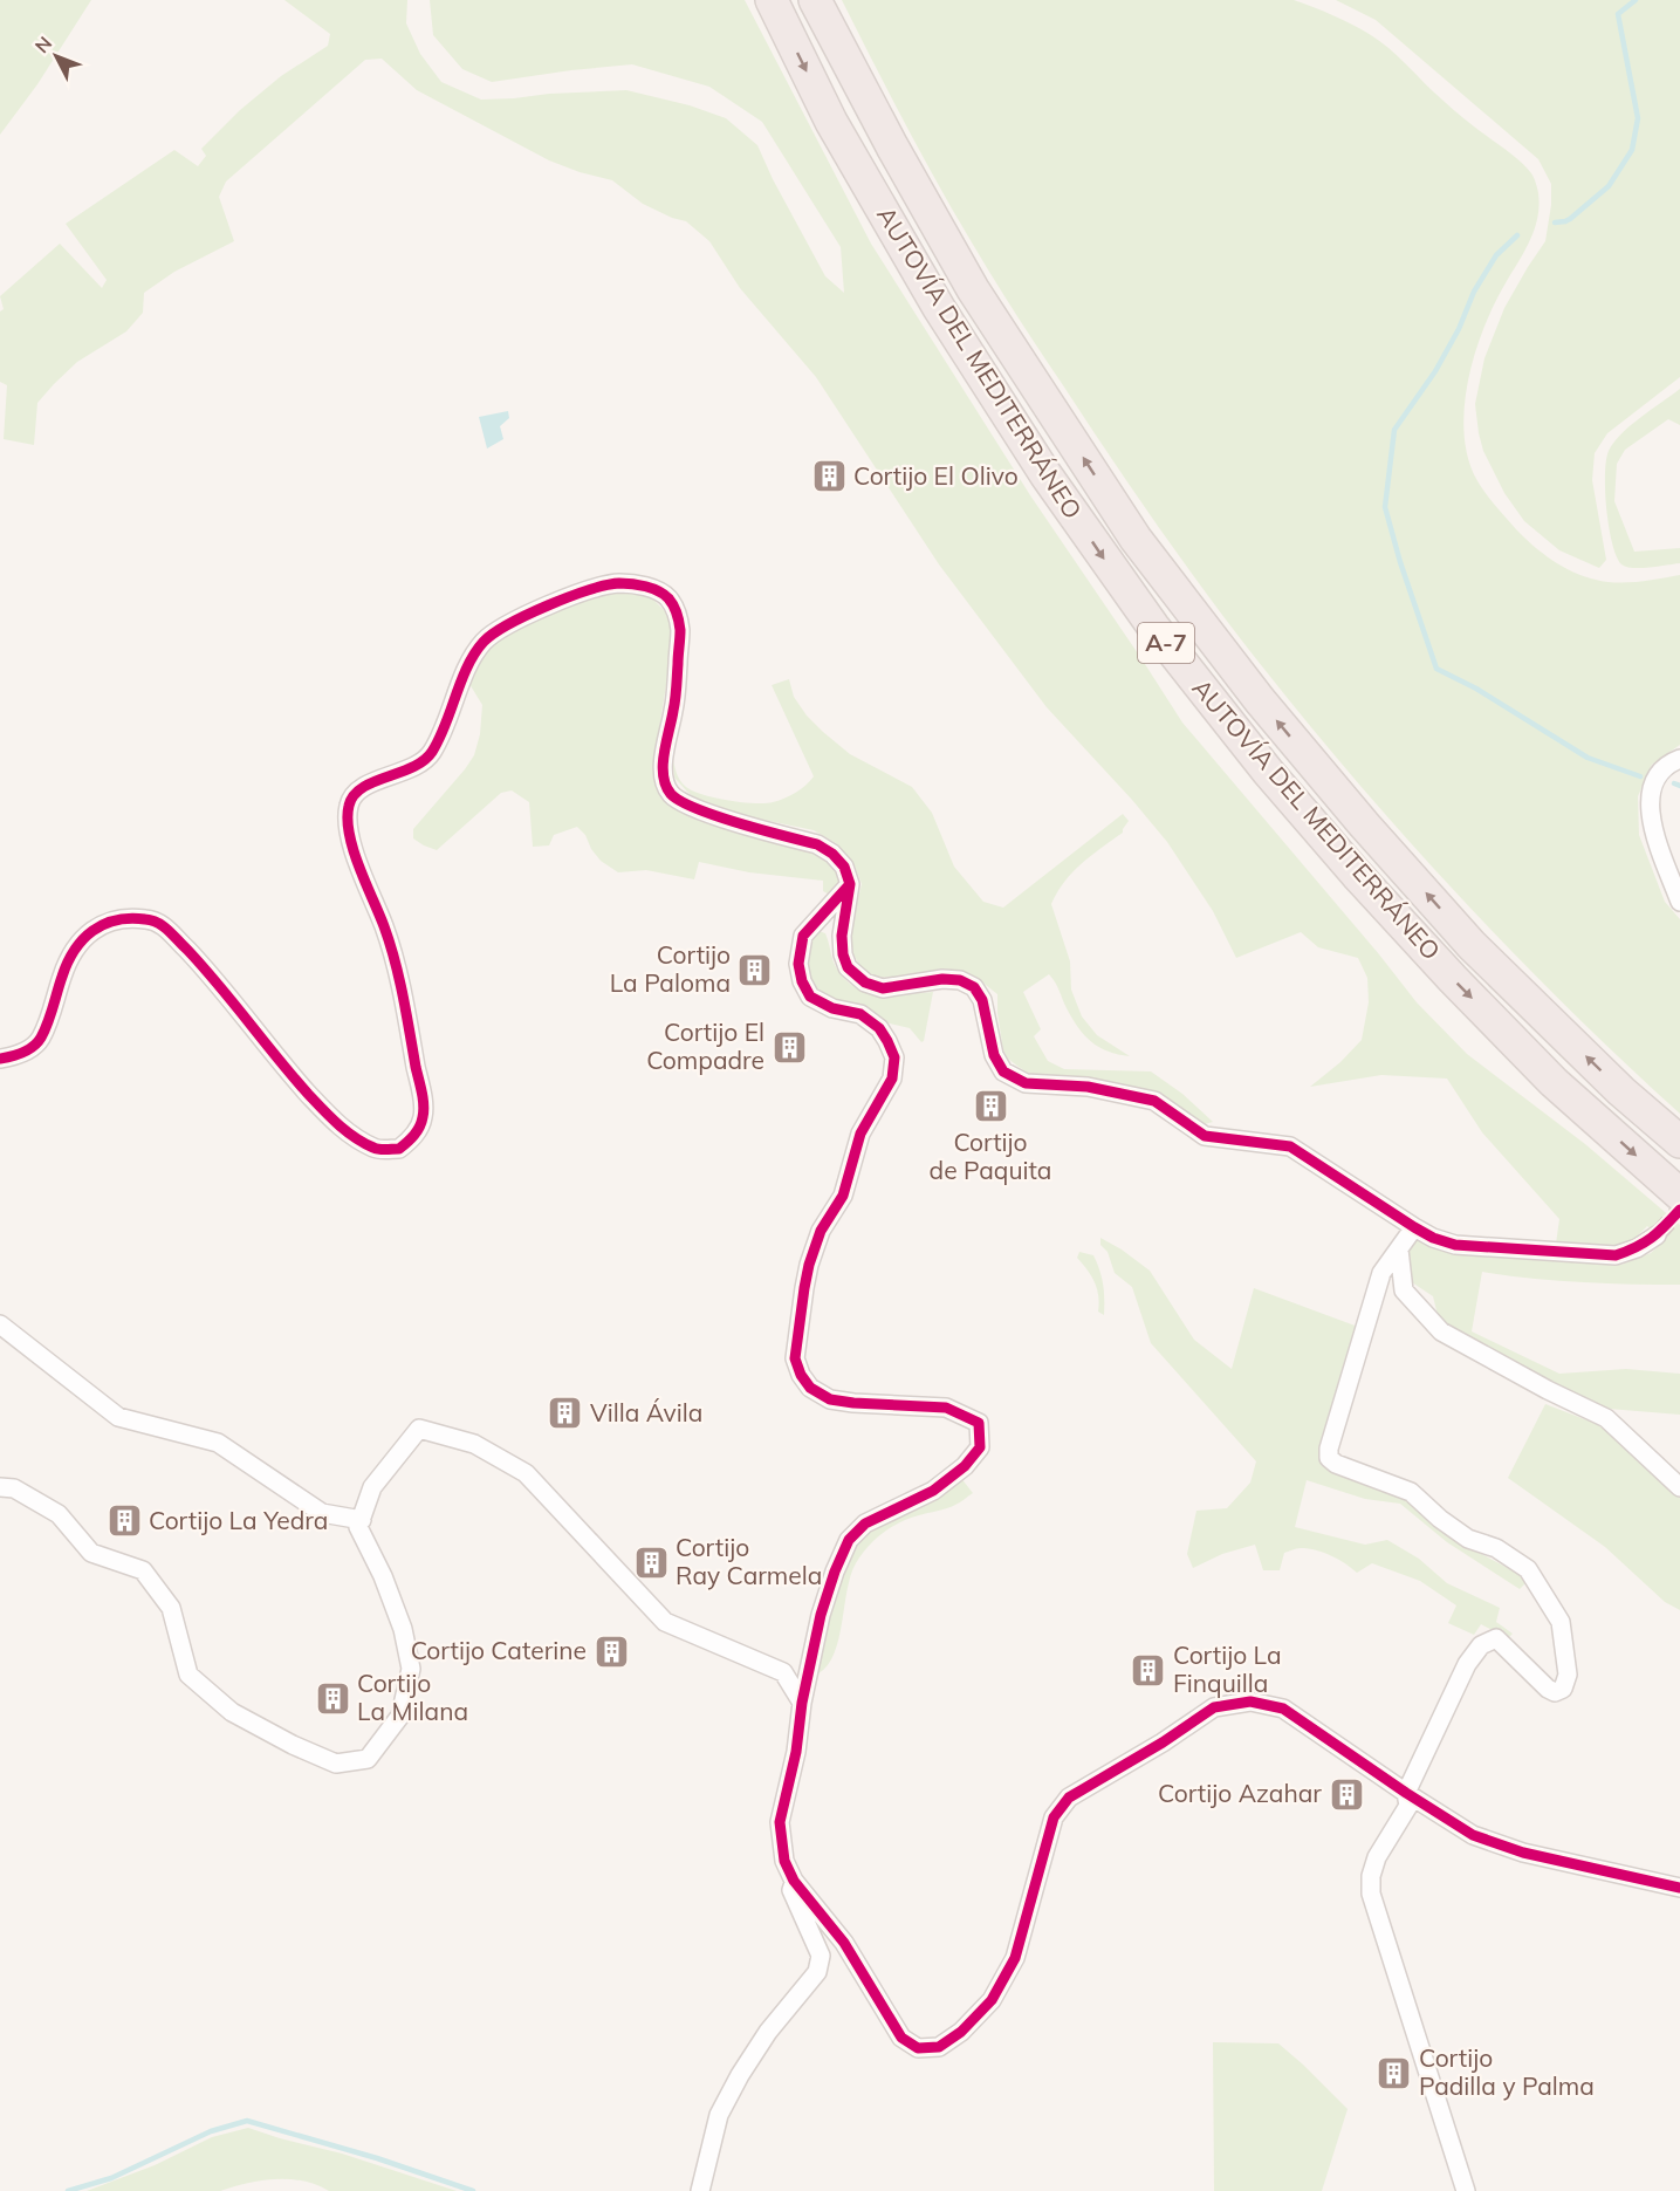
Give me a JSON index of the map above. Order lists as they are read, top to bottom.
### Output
{
  "streets": {
    "highway": ["AUTOVÍA DEL MEDITERRÁNEO", "A-7"]
  },
  "places": {
    "building": [
      "Cortijo El Olivo",
      "Cortijo La Paloma",
      "Cortijo El Compadre",
      "Cortijo de Paquita",
      "Villa Ávila",
      "Cortijo La Yedra",
      "Cortijo Ray Carmela",
      "Cortijo Caterine",
      "Cortijo La Finquilla",
      "Cortijo La Milana",
      "Cortijo Azahar",
      "Cortijo Padilla y Palma"
    ]
  },
  "north": "top left"
}
